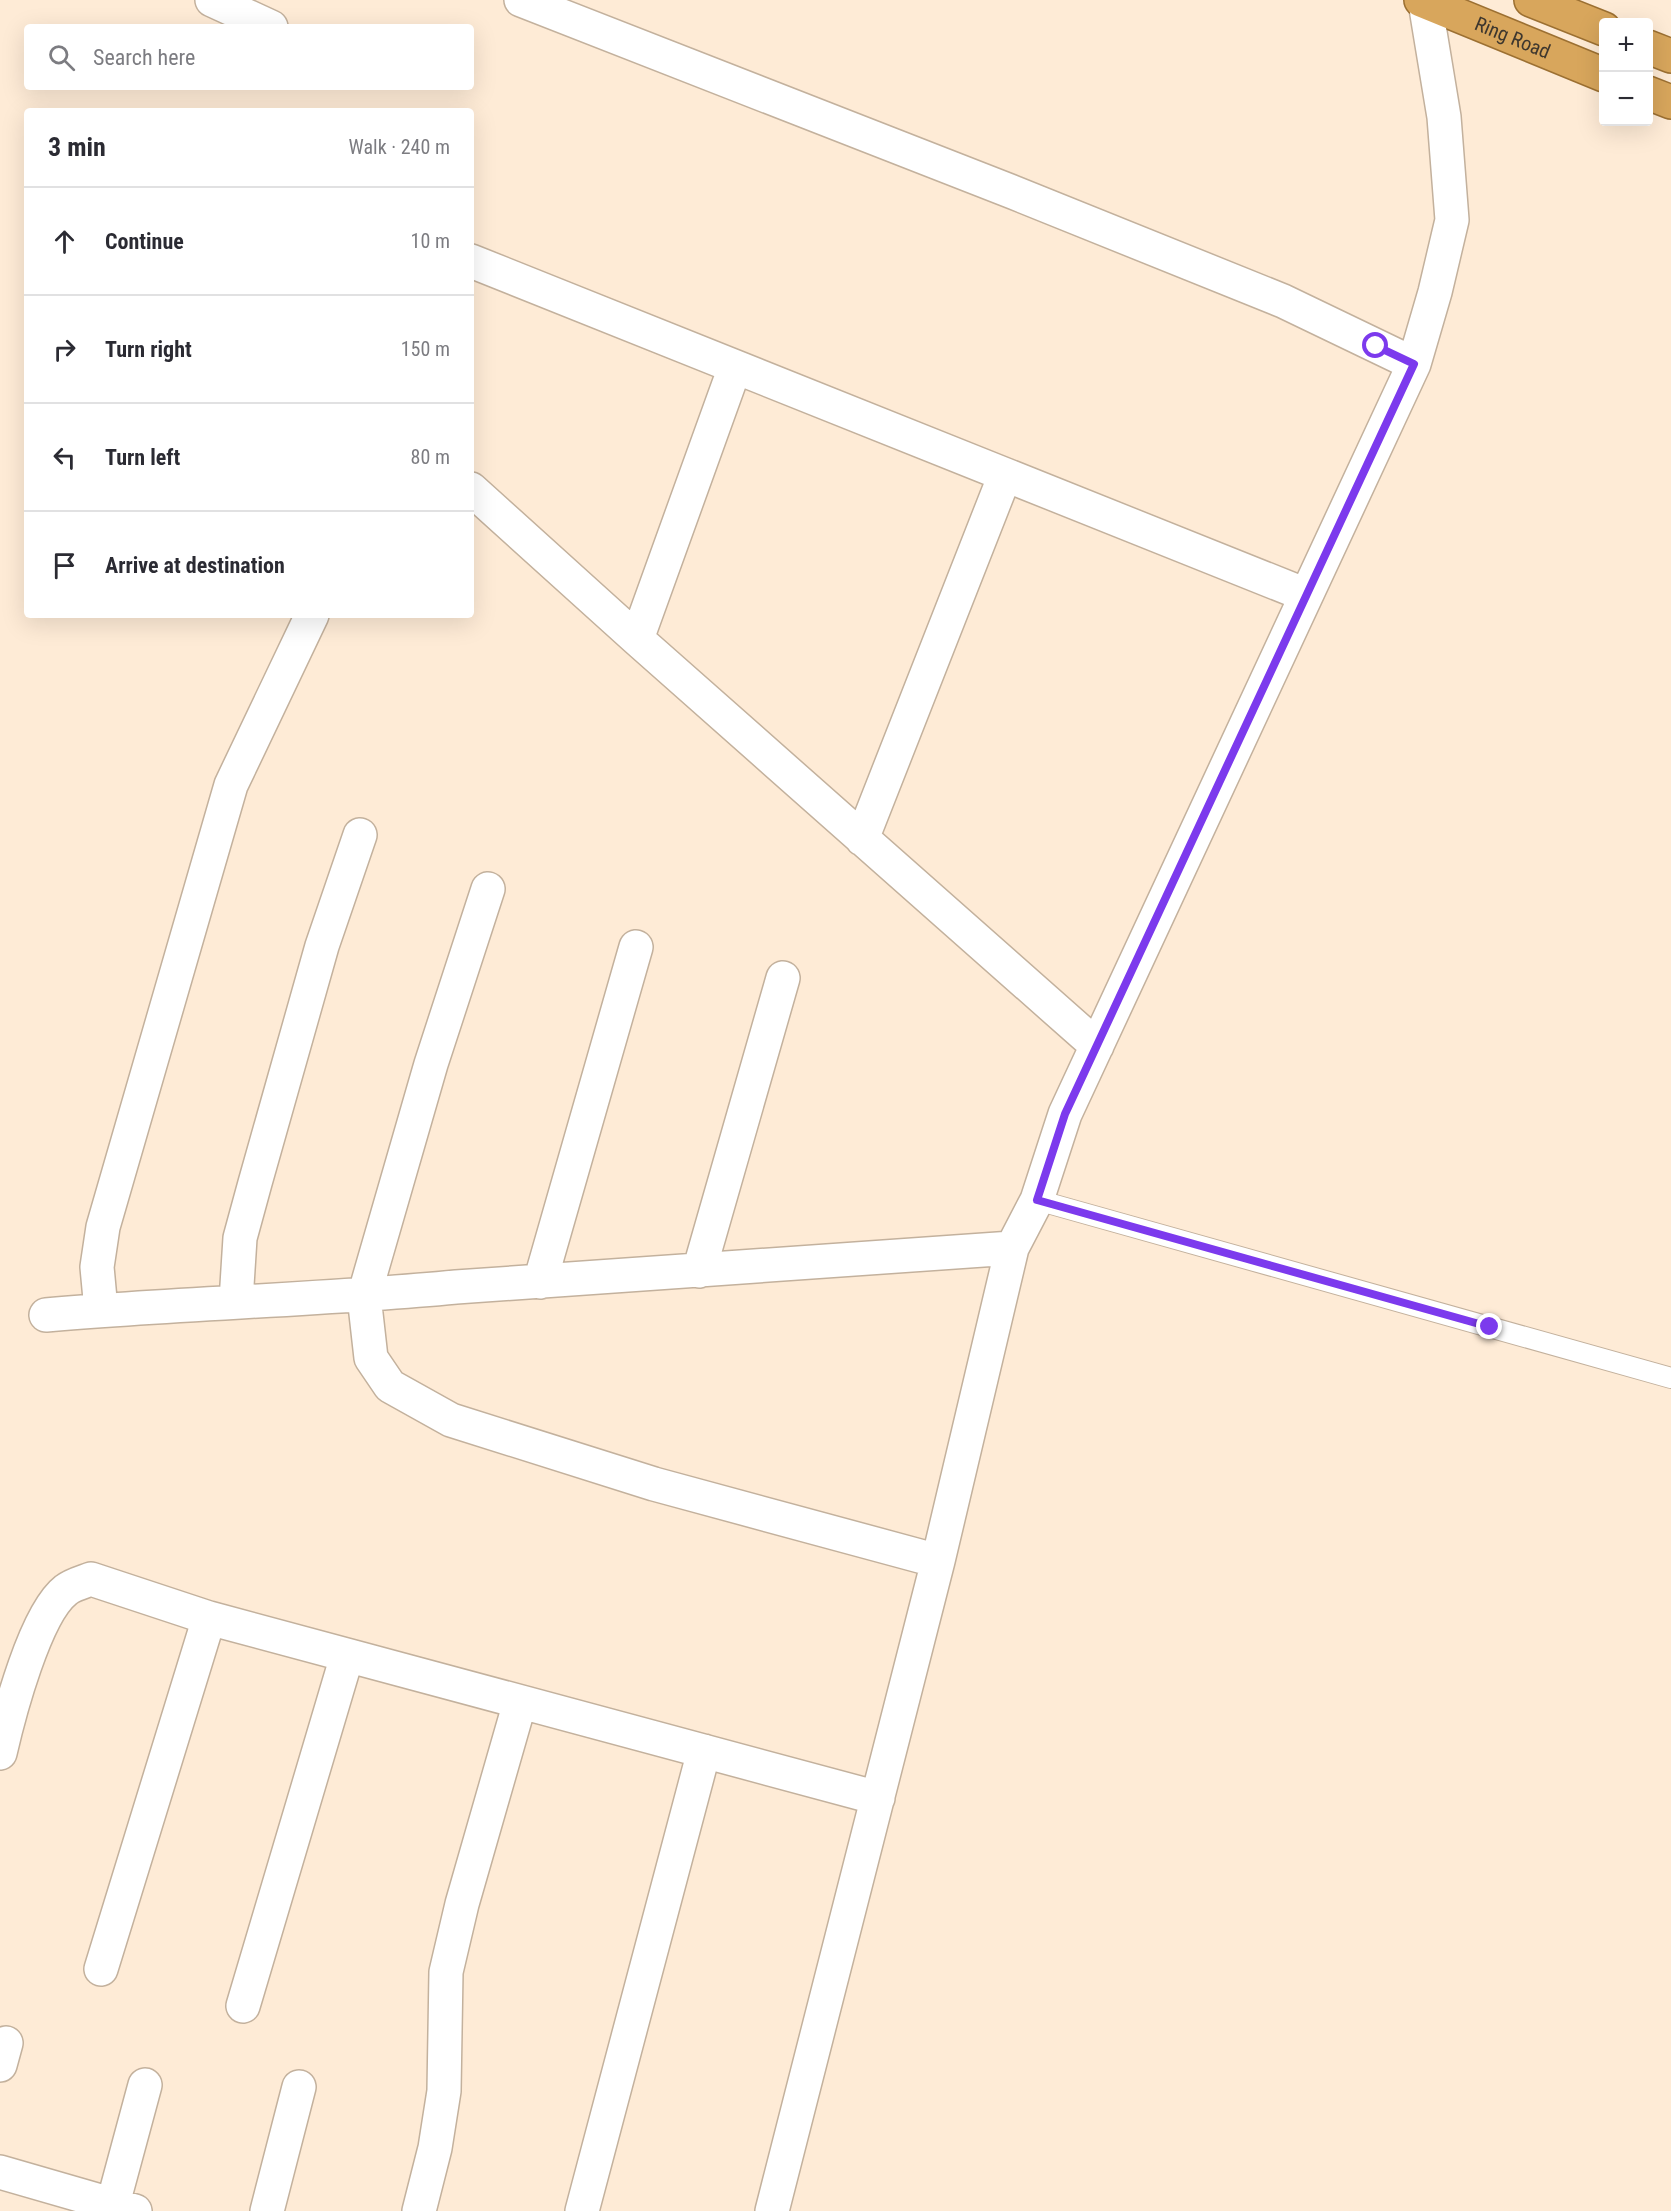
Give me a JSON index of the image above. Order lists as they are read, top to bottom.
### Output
{
  "streets": {
    "highway": ["Ring Road"]
  },
  "page": {
    "map_buttons": ["+", "−"],
    "search": "Search here",
    "heading": ["3 min", "Walk · 240 m"],
    "list": [
      ["Continue", "10 m"],
      ["Turn right", "150 m"],
      ["Turn left", "80 m"],
      "Arrive at destination"
    ]
  }
}
